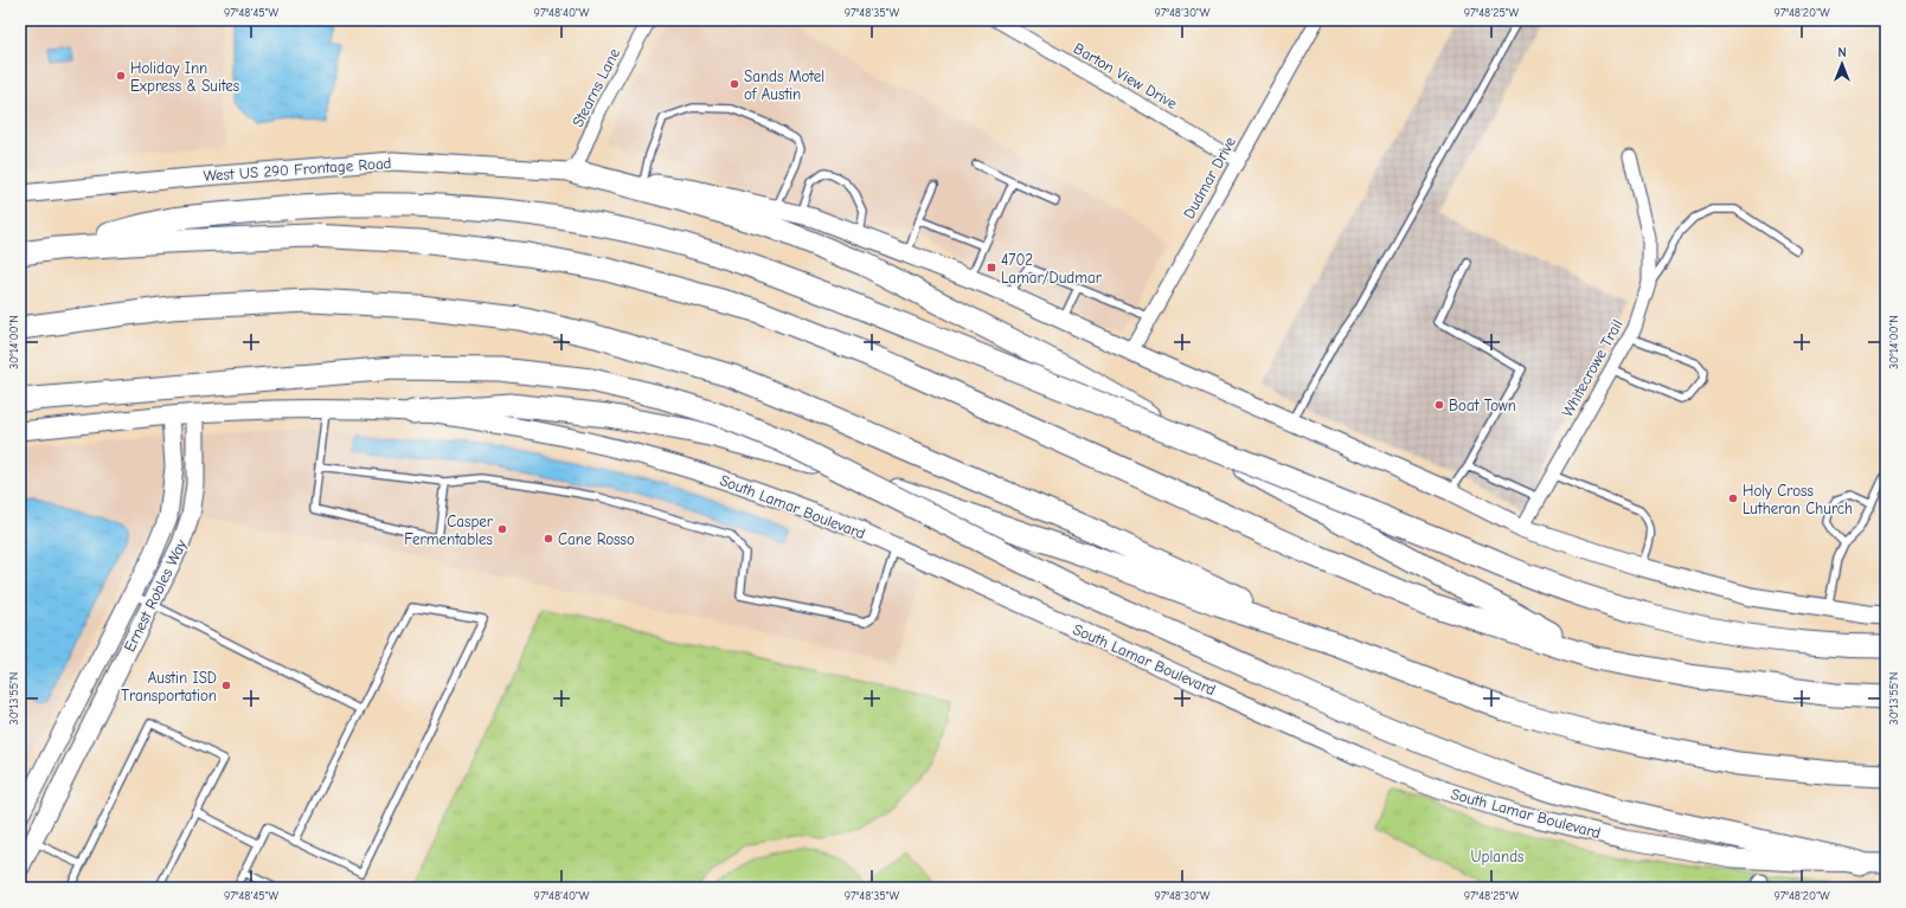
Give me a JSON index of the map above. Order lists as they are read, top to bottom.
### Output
{
  "streets": {
    "main road": ["West US 290 Frontage Road", "South Lamar Boulevard", "Ernest Robles Way"],
    "street": [
      "Barton View Drive",
      "Stearns Lane",
      "Dudmar Drive",
      "Whitecrowe Trail"
    ]
  },
  "crossings": [
    ["Barton View Drive", "Dudmar Drive"],
    ["Stearns Lane", "West US 290 Frontage Road"]
  ],
  "parks": ["Uplands"],
  "places": {
    "other": [
      "Holiday Inn Express & Suites",
      "Sands Motel of Austin",
      "Boat Town",
      "Holy Cross Lutheran Church",
      "Casper Fermentables",
      "Cane Rosso",
      "Austin ISD Transportation"
    ],
    "transit": ["4702 Lamar/Dudmar"]
  },
  "north": "top",
  "coordinates": [
    "97°48'45\"W",
    "97°48'40\"W",
    "97°48'35\"W",
    "97°48'30\"W",
    "97°48'25\"W",
    "97°48'20\"W",
    "30°14'00\"N",
    "30°13'55\"N"
  ]
}
